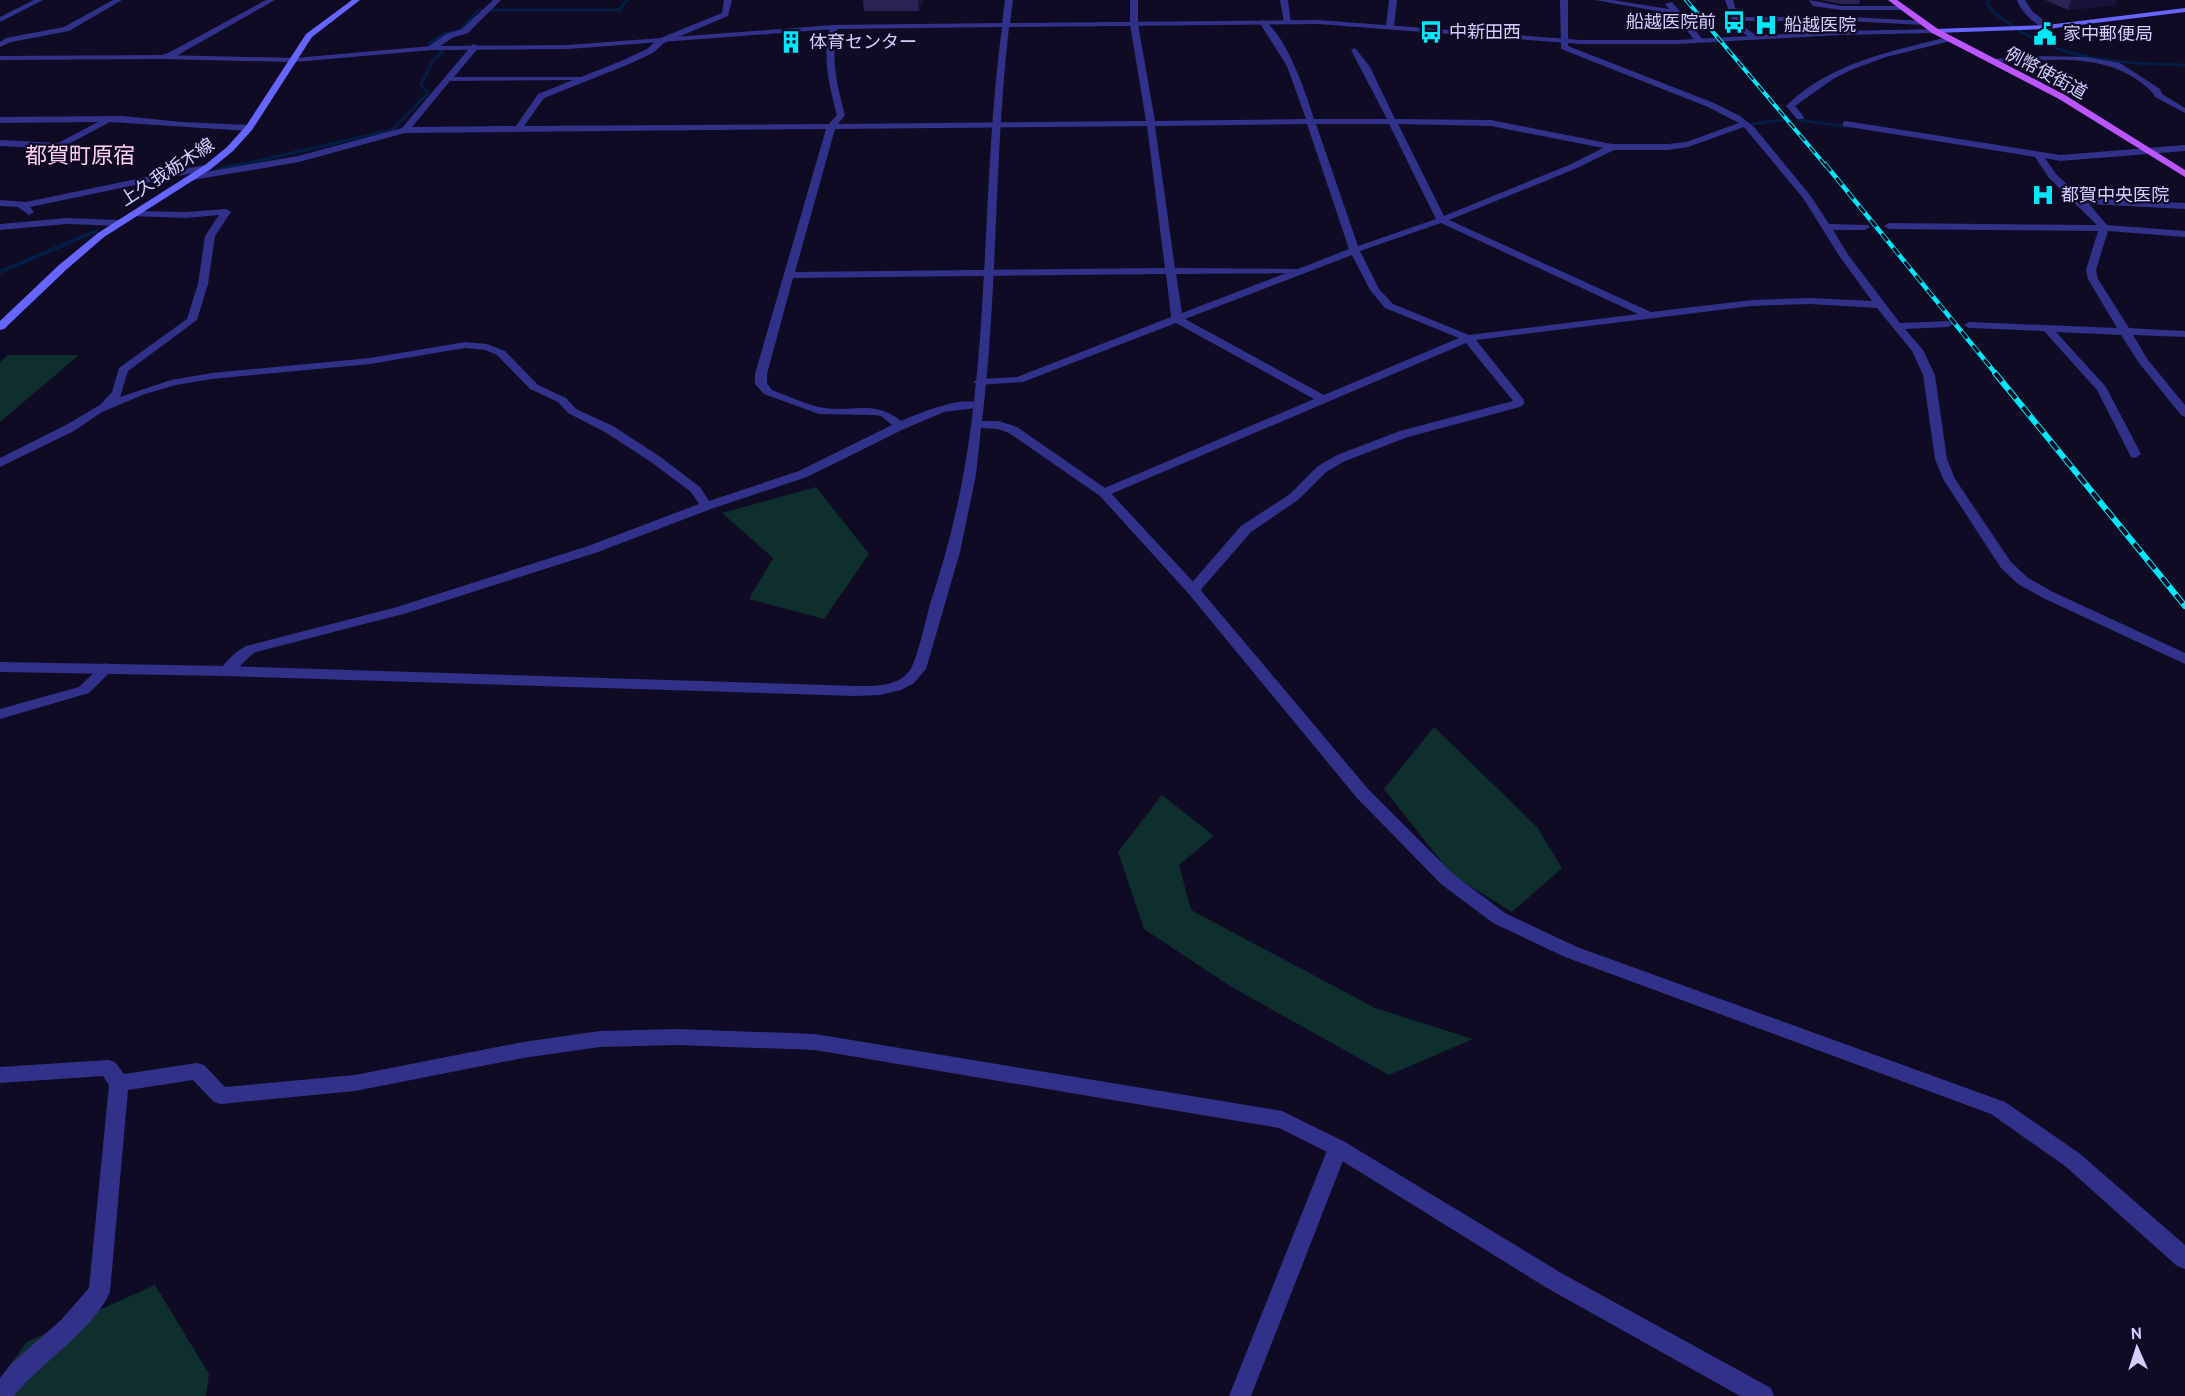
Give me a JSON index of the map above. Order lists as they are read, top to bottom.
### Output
{
  "streets": {
    "main road": ["例幣使街道", "上久我栃木線"]
  },
  "districts": ["都賀町原宿"],
  "places": {
    "bus stop": ["船越医院前", "中新田西"],
    "hospital": ["船越医院", "都賀中央医院"],
    "public building": ["家中郵便局"],
    "building": ["体育センター"]
  },
  "north": "top"
}
